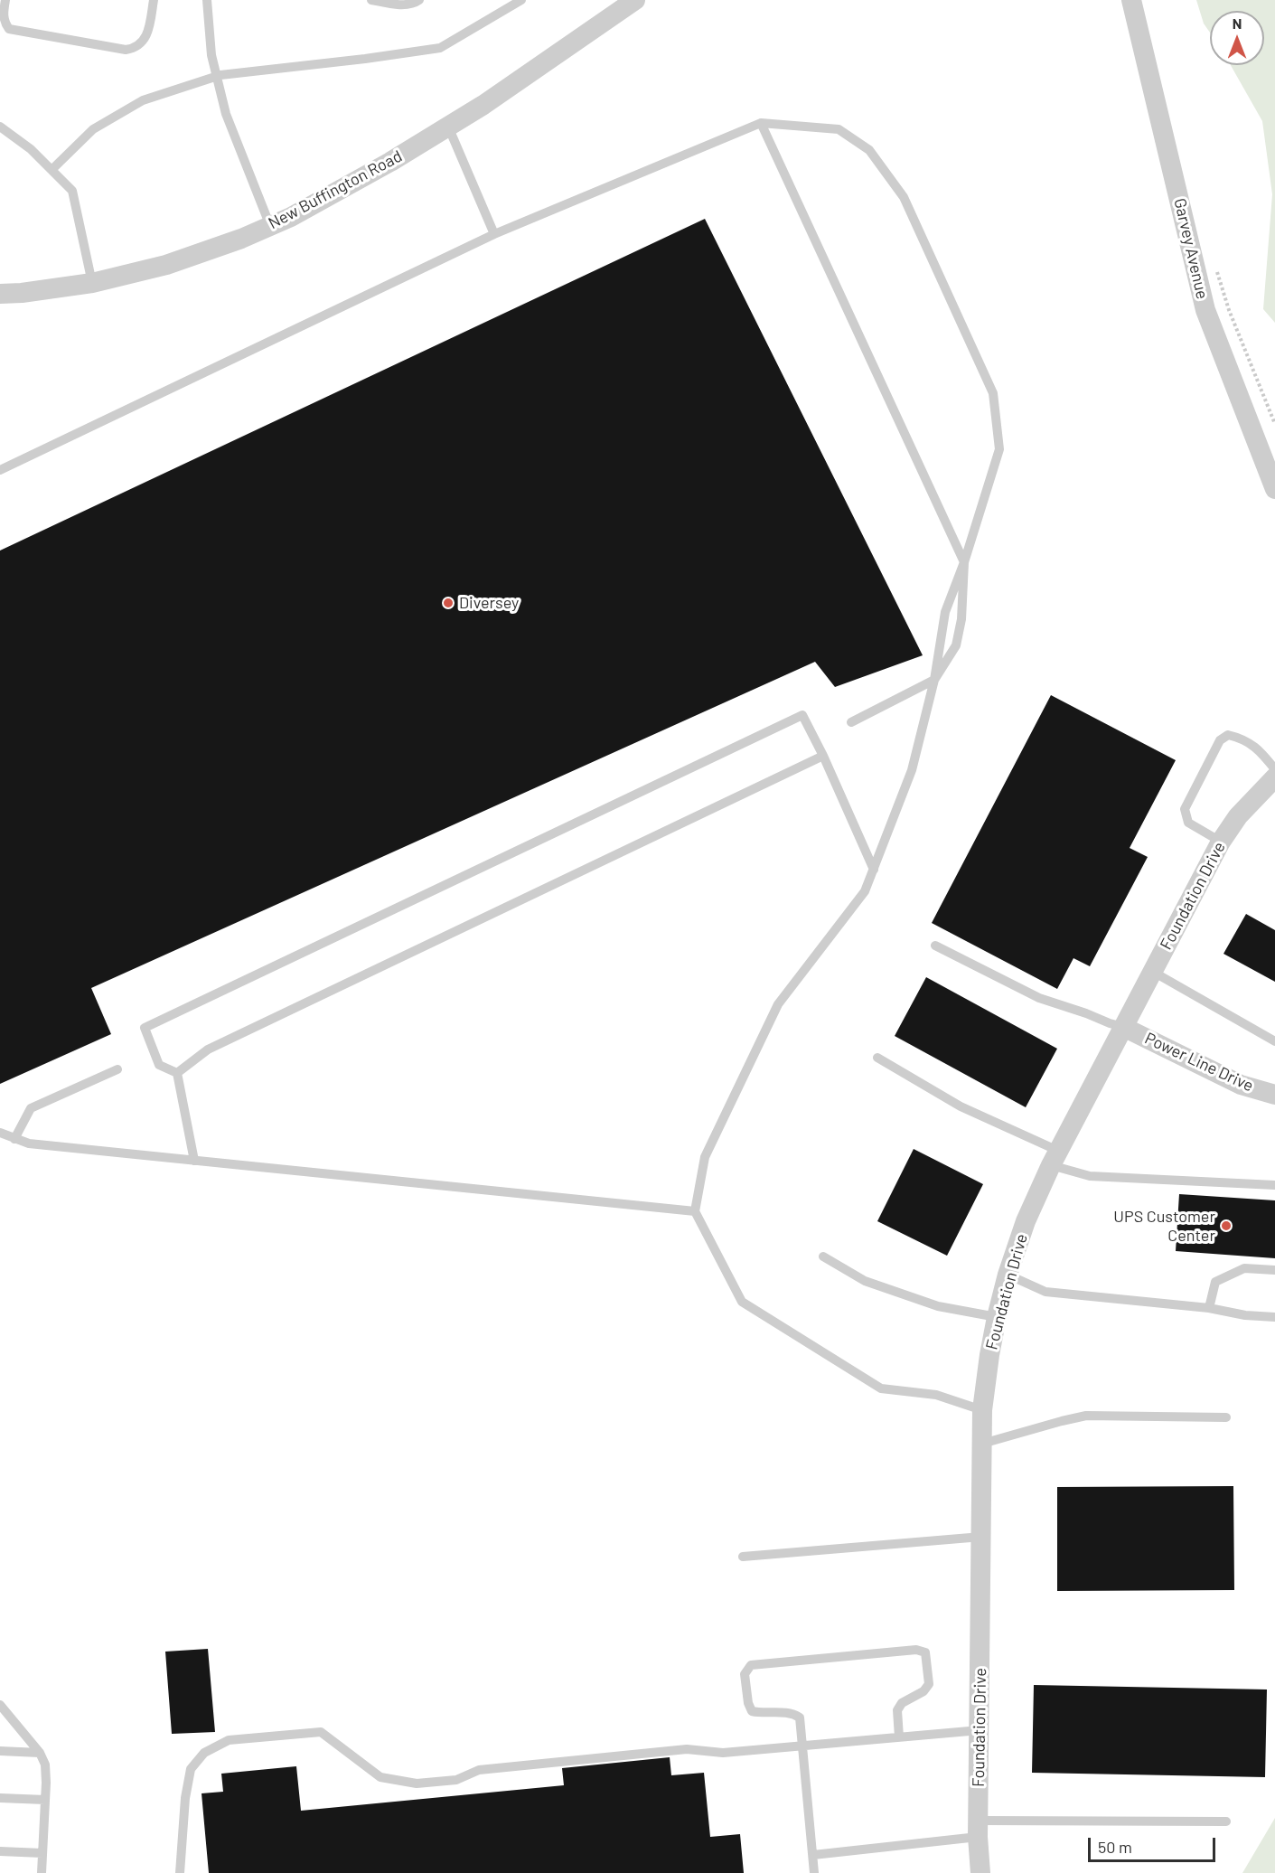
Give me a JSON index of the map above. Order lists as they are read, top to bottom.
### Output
{
  "streets": {
    "street": [
      "New Buffington Road",
      "Garvey Avenue",
      "Foundation Drive",
      "Power Line Drive"
    ]
  },
  "crossings": [
    ["Foundation Drive", "Power Line Drive"]
  ],
  "places": ["Diversey", "UPS Customer Center"],
  "scale_bar": "50 m",
  "north": "top"
}
